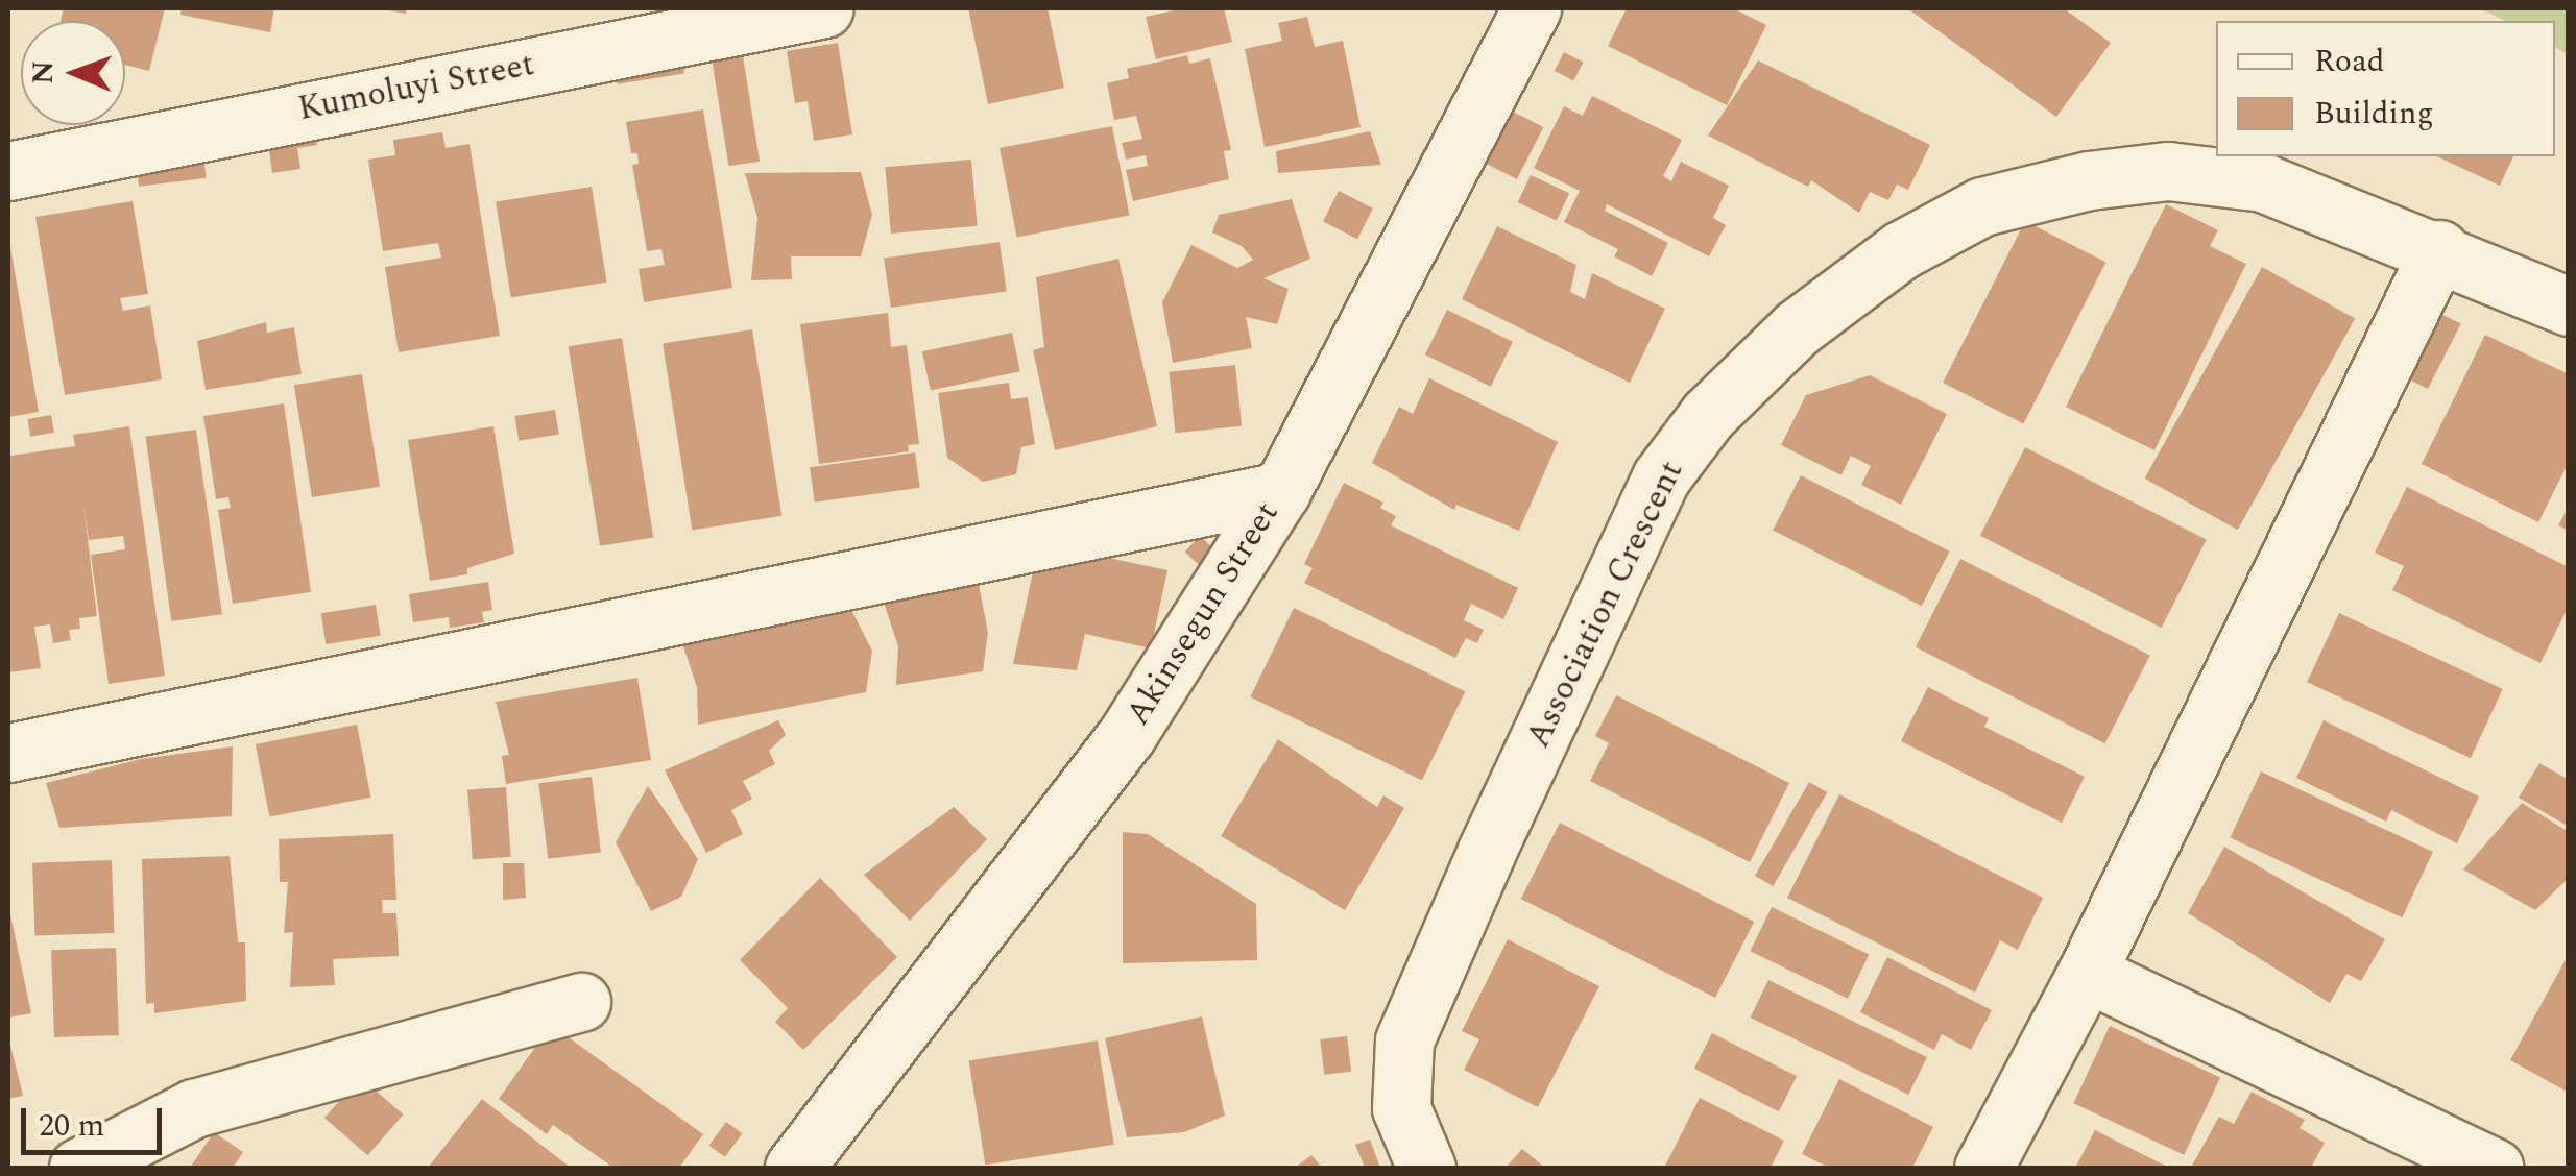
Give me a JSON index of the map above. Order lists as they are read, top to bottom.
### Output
{
  "streets": {
    "street": ["Kumoluyi Street", "Association Crescent", "Akinsegun Street"]
  },
  "legend": ["Road", "Building"],
  "scale_bar": "20 m",
  "north": "left"
}
